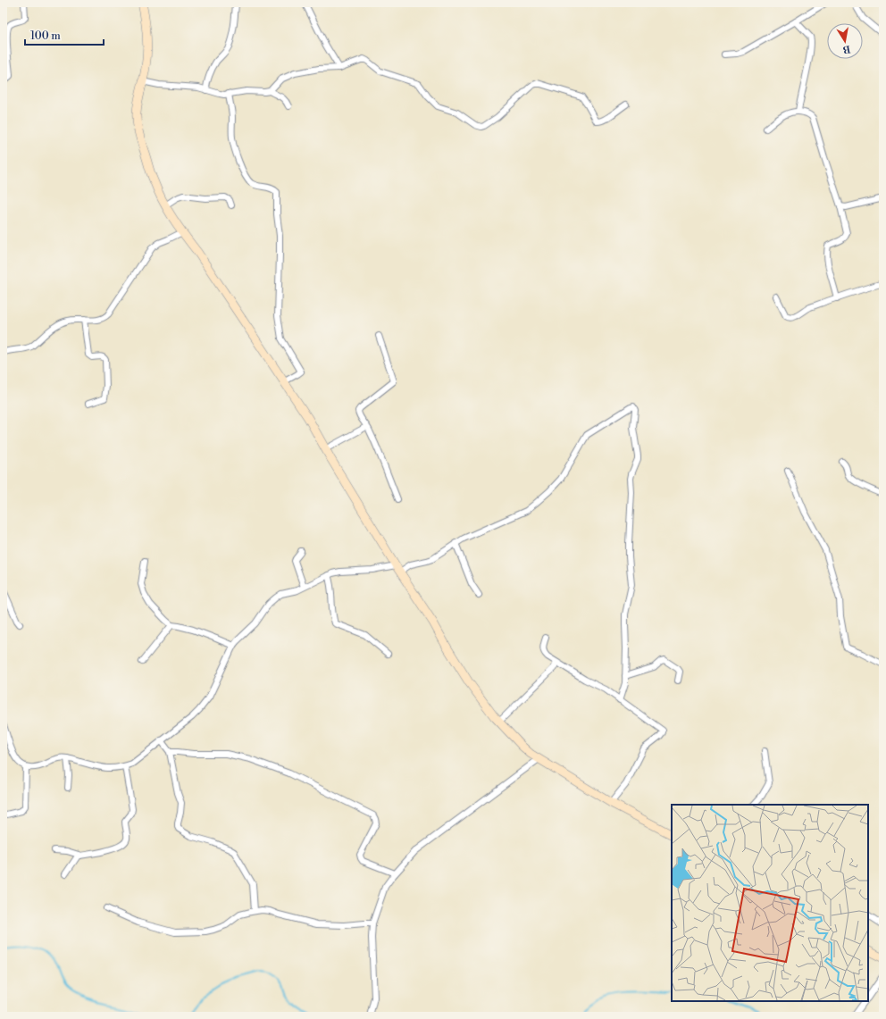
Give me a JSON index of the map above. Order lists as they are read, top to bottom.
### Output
{
  "scale_bar": "100 m",
  "north": "bottom"
}
